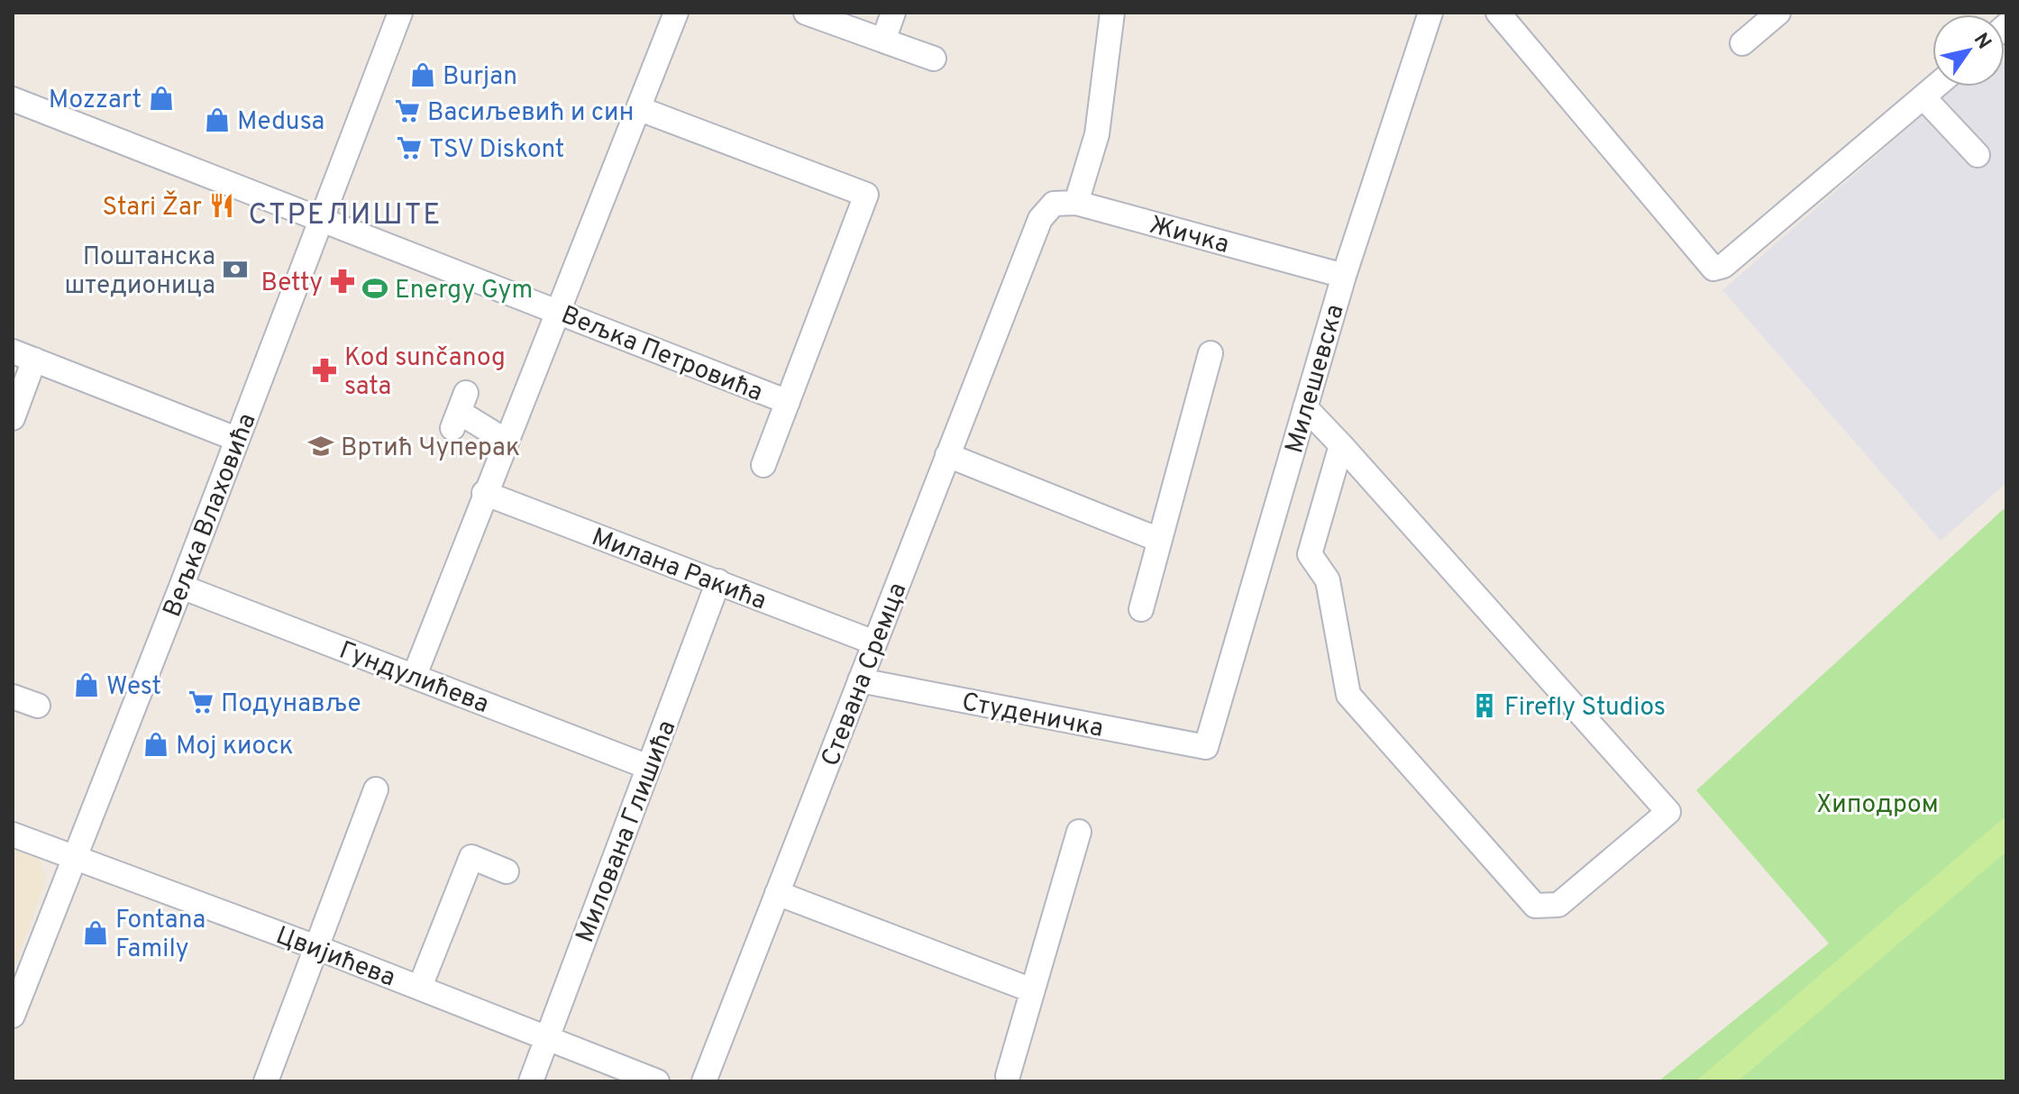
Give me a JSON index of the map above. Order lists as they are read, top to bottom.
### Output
{
  "streets": {
    "street": [
      "Жичка",
      "Вељка Петровића",
      "Милешевска",
      "Вељка Влаховића",
      "Милана Ракића",
      "Стевана Сремца",
      "Гундулићева",
      "Студеничка",
      "Милована Глишића",
      "Цвијићева"
    ]
  },
  "crossings": [
    ["Жичка", "Милешевска"],
    ["Жичка", "Стевана Сремца"],
    ["Вељка Петровића", "Вељка Влаховића"],
    ["Милешевска", "Студеничка"],
    ["Вељка Влаховића", "Гундулићева"],
    ["Вељка Влаховића", "Цвијићева"],
    ["Милана Ракића", "Стевана Сремца"],
    ["Милана Ракића", "Милована Глишића"],
    ["Стевана Сремца", "Студеничка"],
    ["Гундулићева", "Милована Глишића"],
    ["Милована Глишића", "Цвијићева"]
  ],
  "districts": ["СТРЕЛИШТЕ"],
  "parks": ["Хиподром"],
  "places": {
    "shop": [
      "Burjan",
      "Mozzart",
      "Medusa",
      "West",
      "Мој киоск",
      "Fontana Family"
    ],
    "supermarket": ["Васиљевић и син", "TSV Diskont", "Подунавље"],
    "restaurant": ["Stari Žar"],
    "bank": ["Поштанска штедионица"],
    "pharmacy": ["Betty", "Kod sunčanog sata"],
    "sports": ["Energy Gym"],
    "school or university": ["Вртић Чуперак"],
    "building": ["Firefly Studios"]
  },
  "north": "top right"
}
